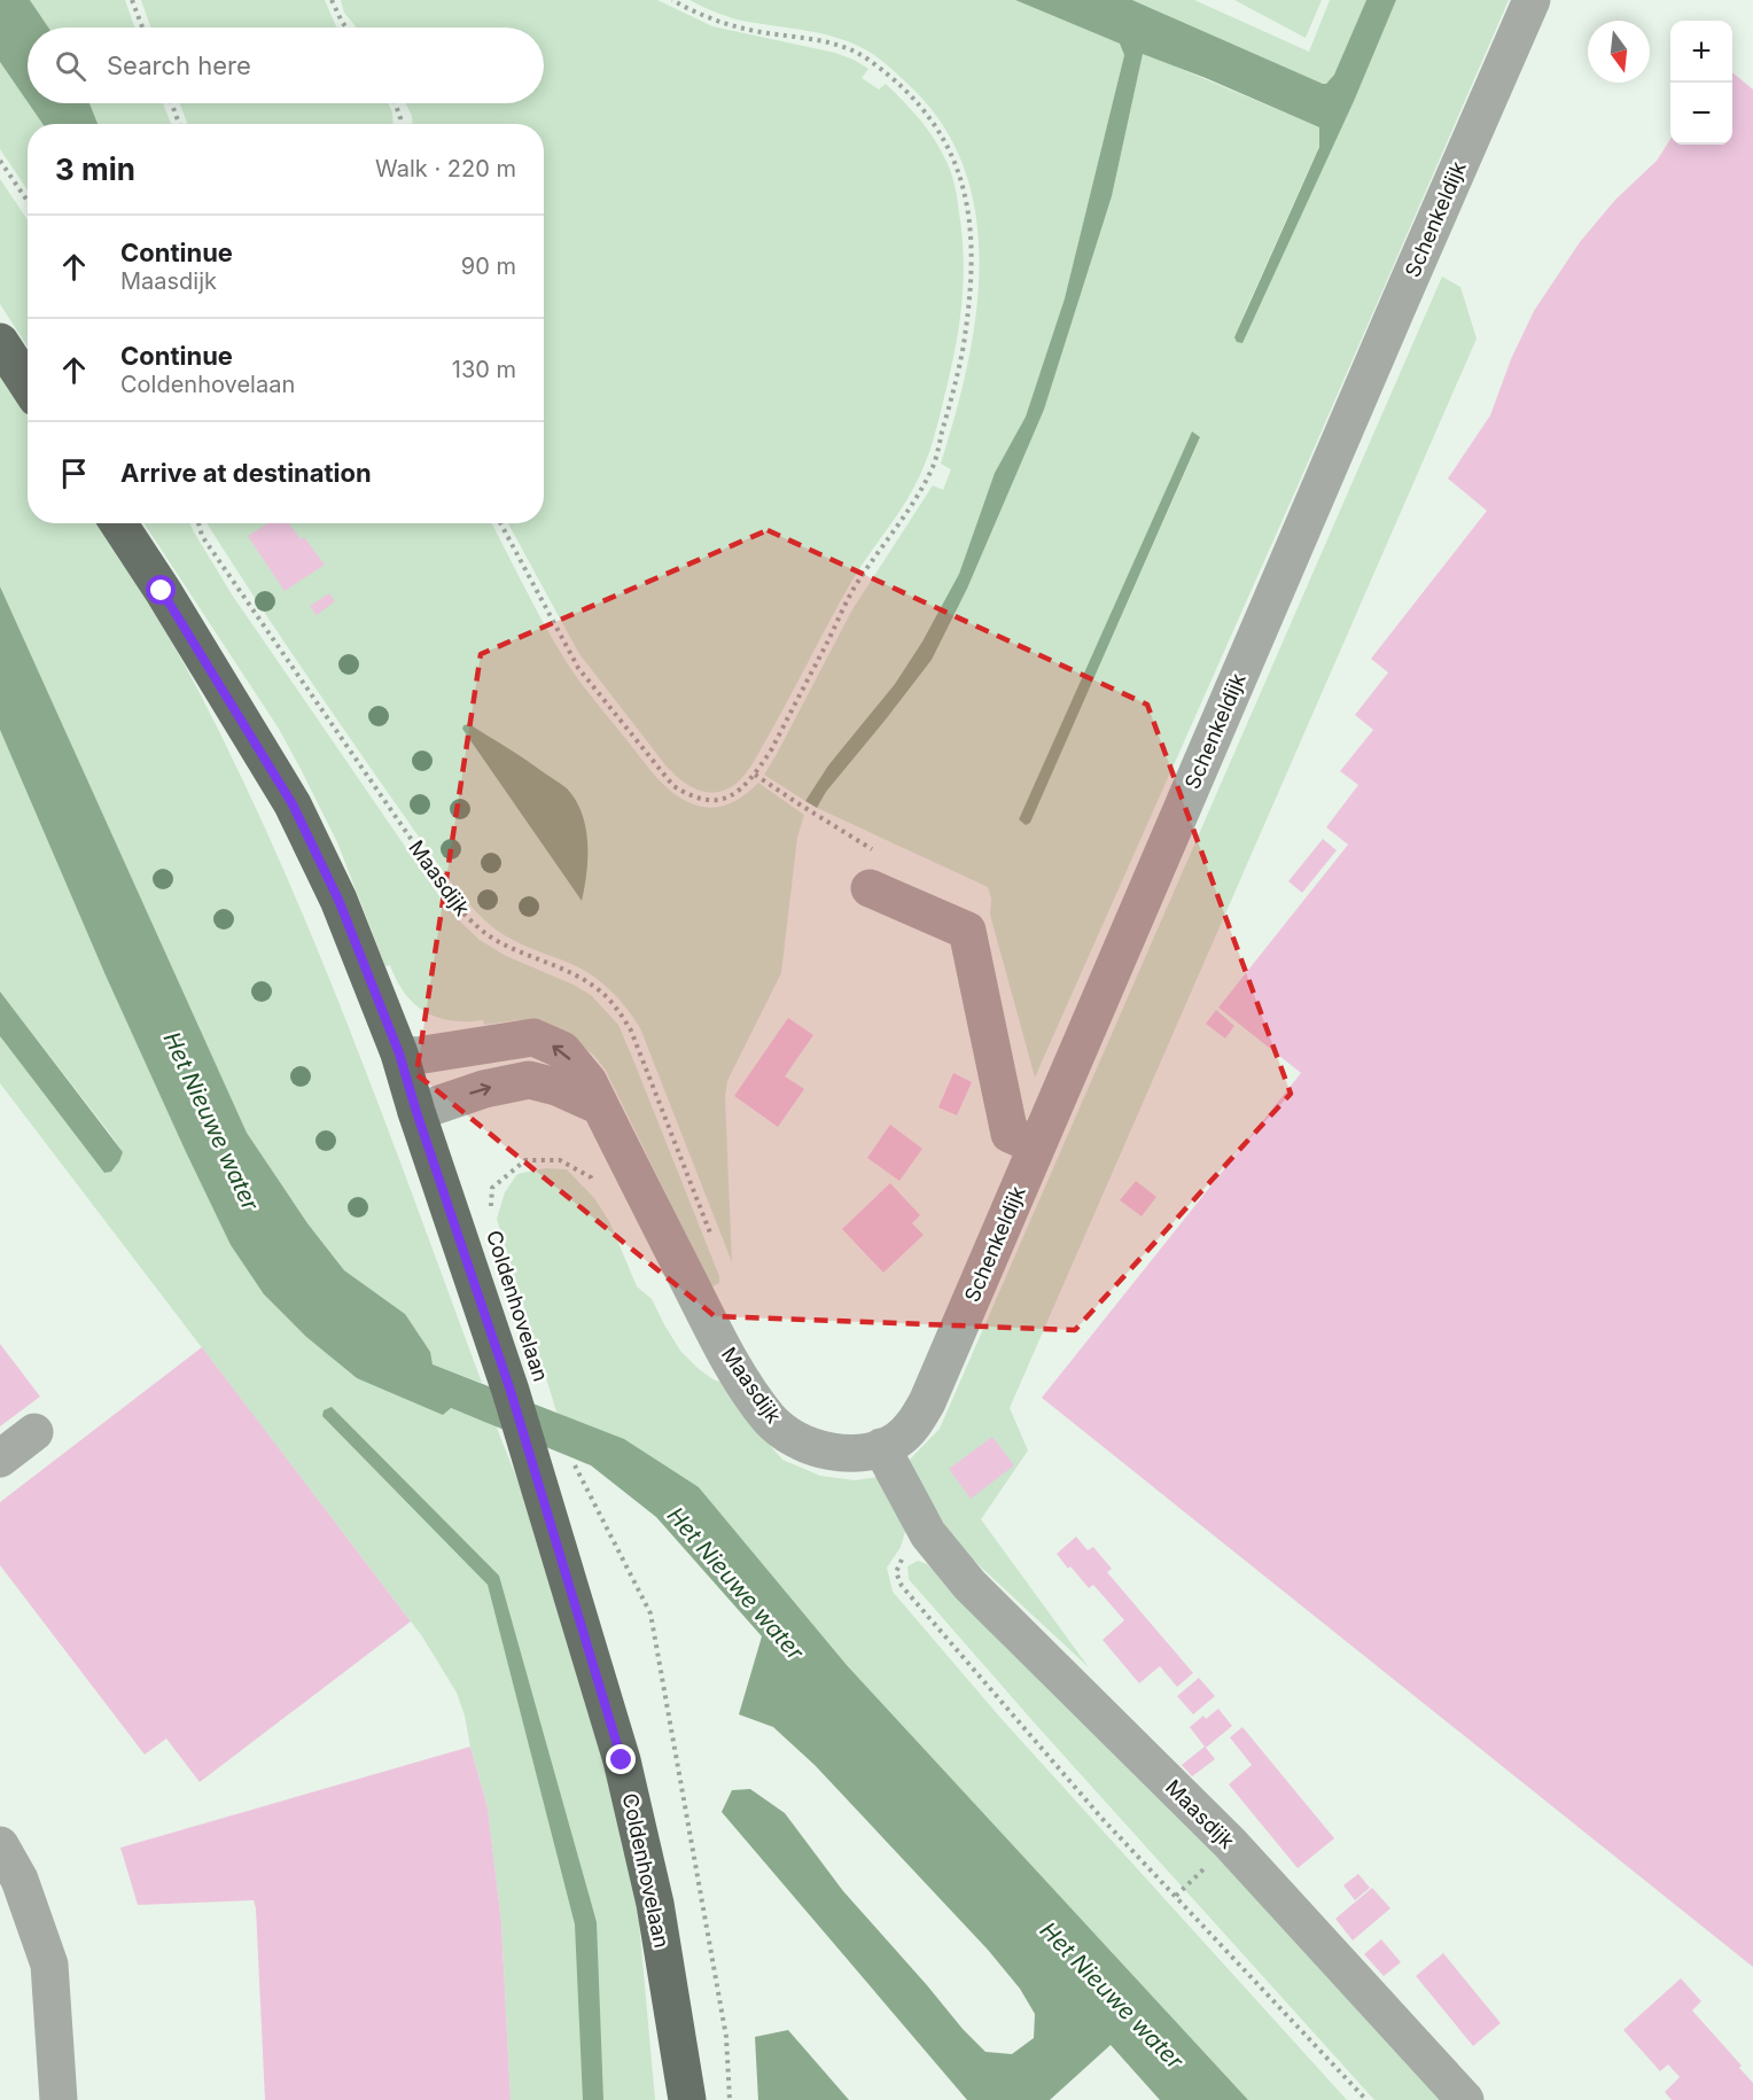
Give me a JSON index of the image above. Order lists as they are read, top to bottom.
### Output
{
  "streets": {
    "main road": ["Coldenhovelaan"],
    "street": ["Schenkeldijk", "Maasdijk"]
  },
  "crossings": [
    ["Schenkeldijk", "Maasdijk"],
    ["Maasdijk", "Coldenhovelaan"]
  ],
  "water": ["Het Nieuwe water"],
  "north": "bottom",
  "page": {
    "map_buttons": ["+", "−"],
    "search": "Search here",
    "heading": ["3 min", "Walk · 220 m"],
    "list": [
      ["Continue", "Maasdijk", "90 m"],
      ["Continue", "Coldenhovelaan", "130 m"],
      "Arrive at destination"
    ]
  }
}
